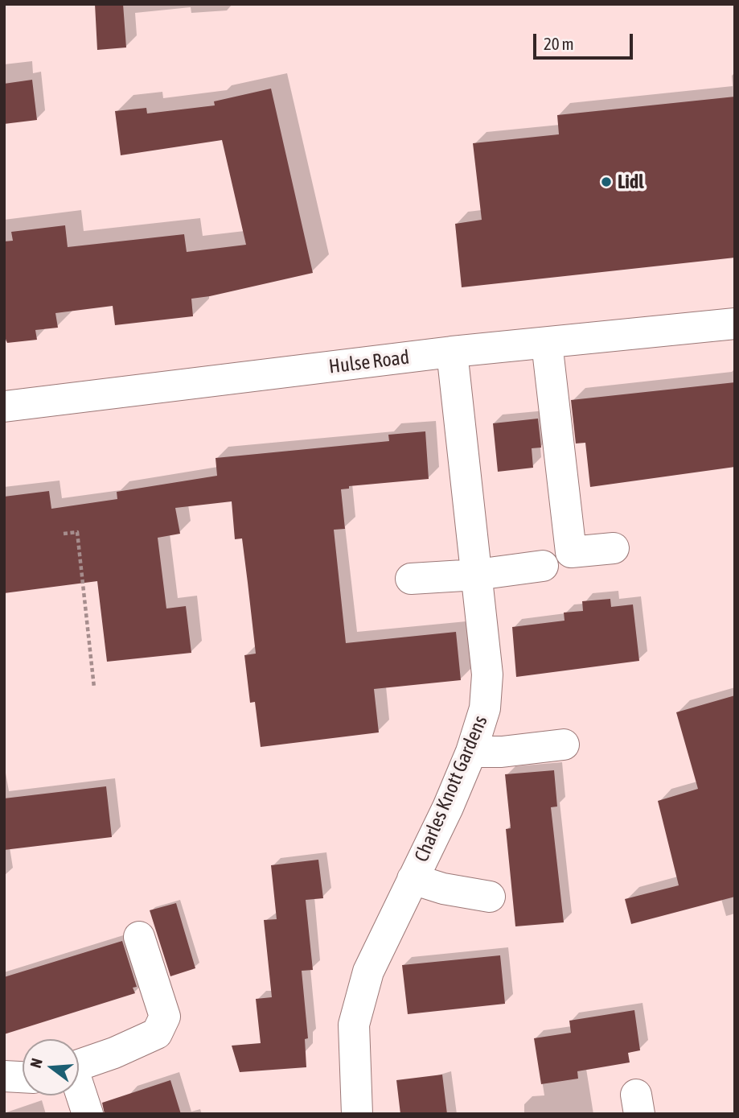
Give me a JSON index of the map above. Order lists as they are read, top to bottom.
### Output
{
  "streets": {
    "street": ["Hulse Road", "Charles Knott Gardens"]
  },
  "crossings": [
    ["Hulse Road", "Charles Knott Gardens"]
  ],
  "places": ["Lidl"],
  "scale_bar": "20 m",
  "north": "left"
}
